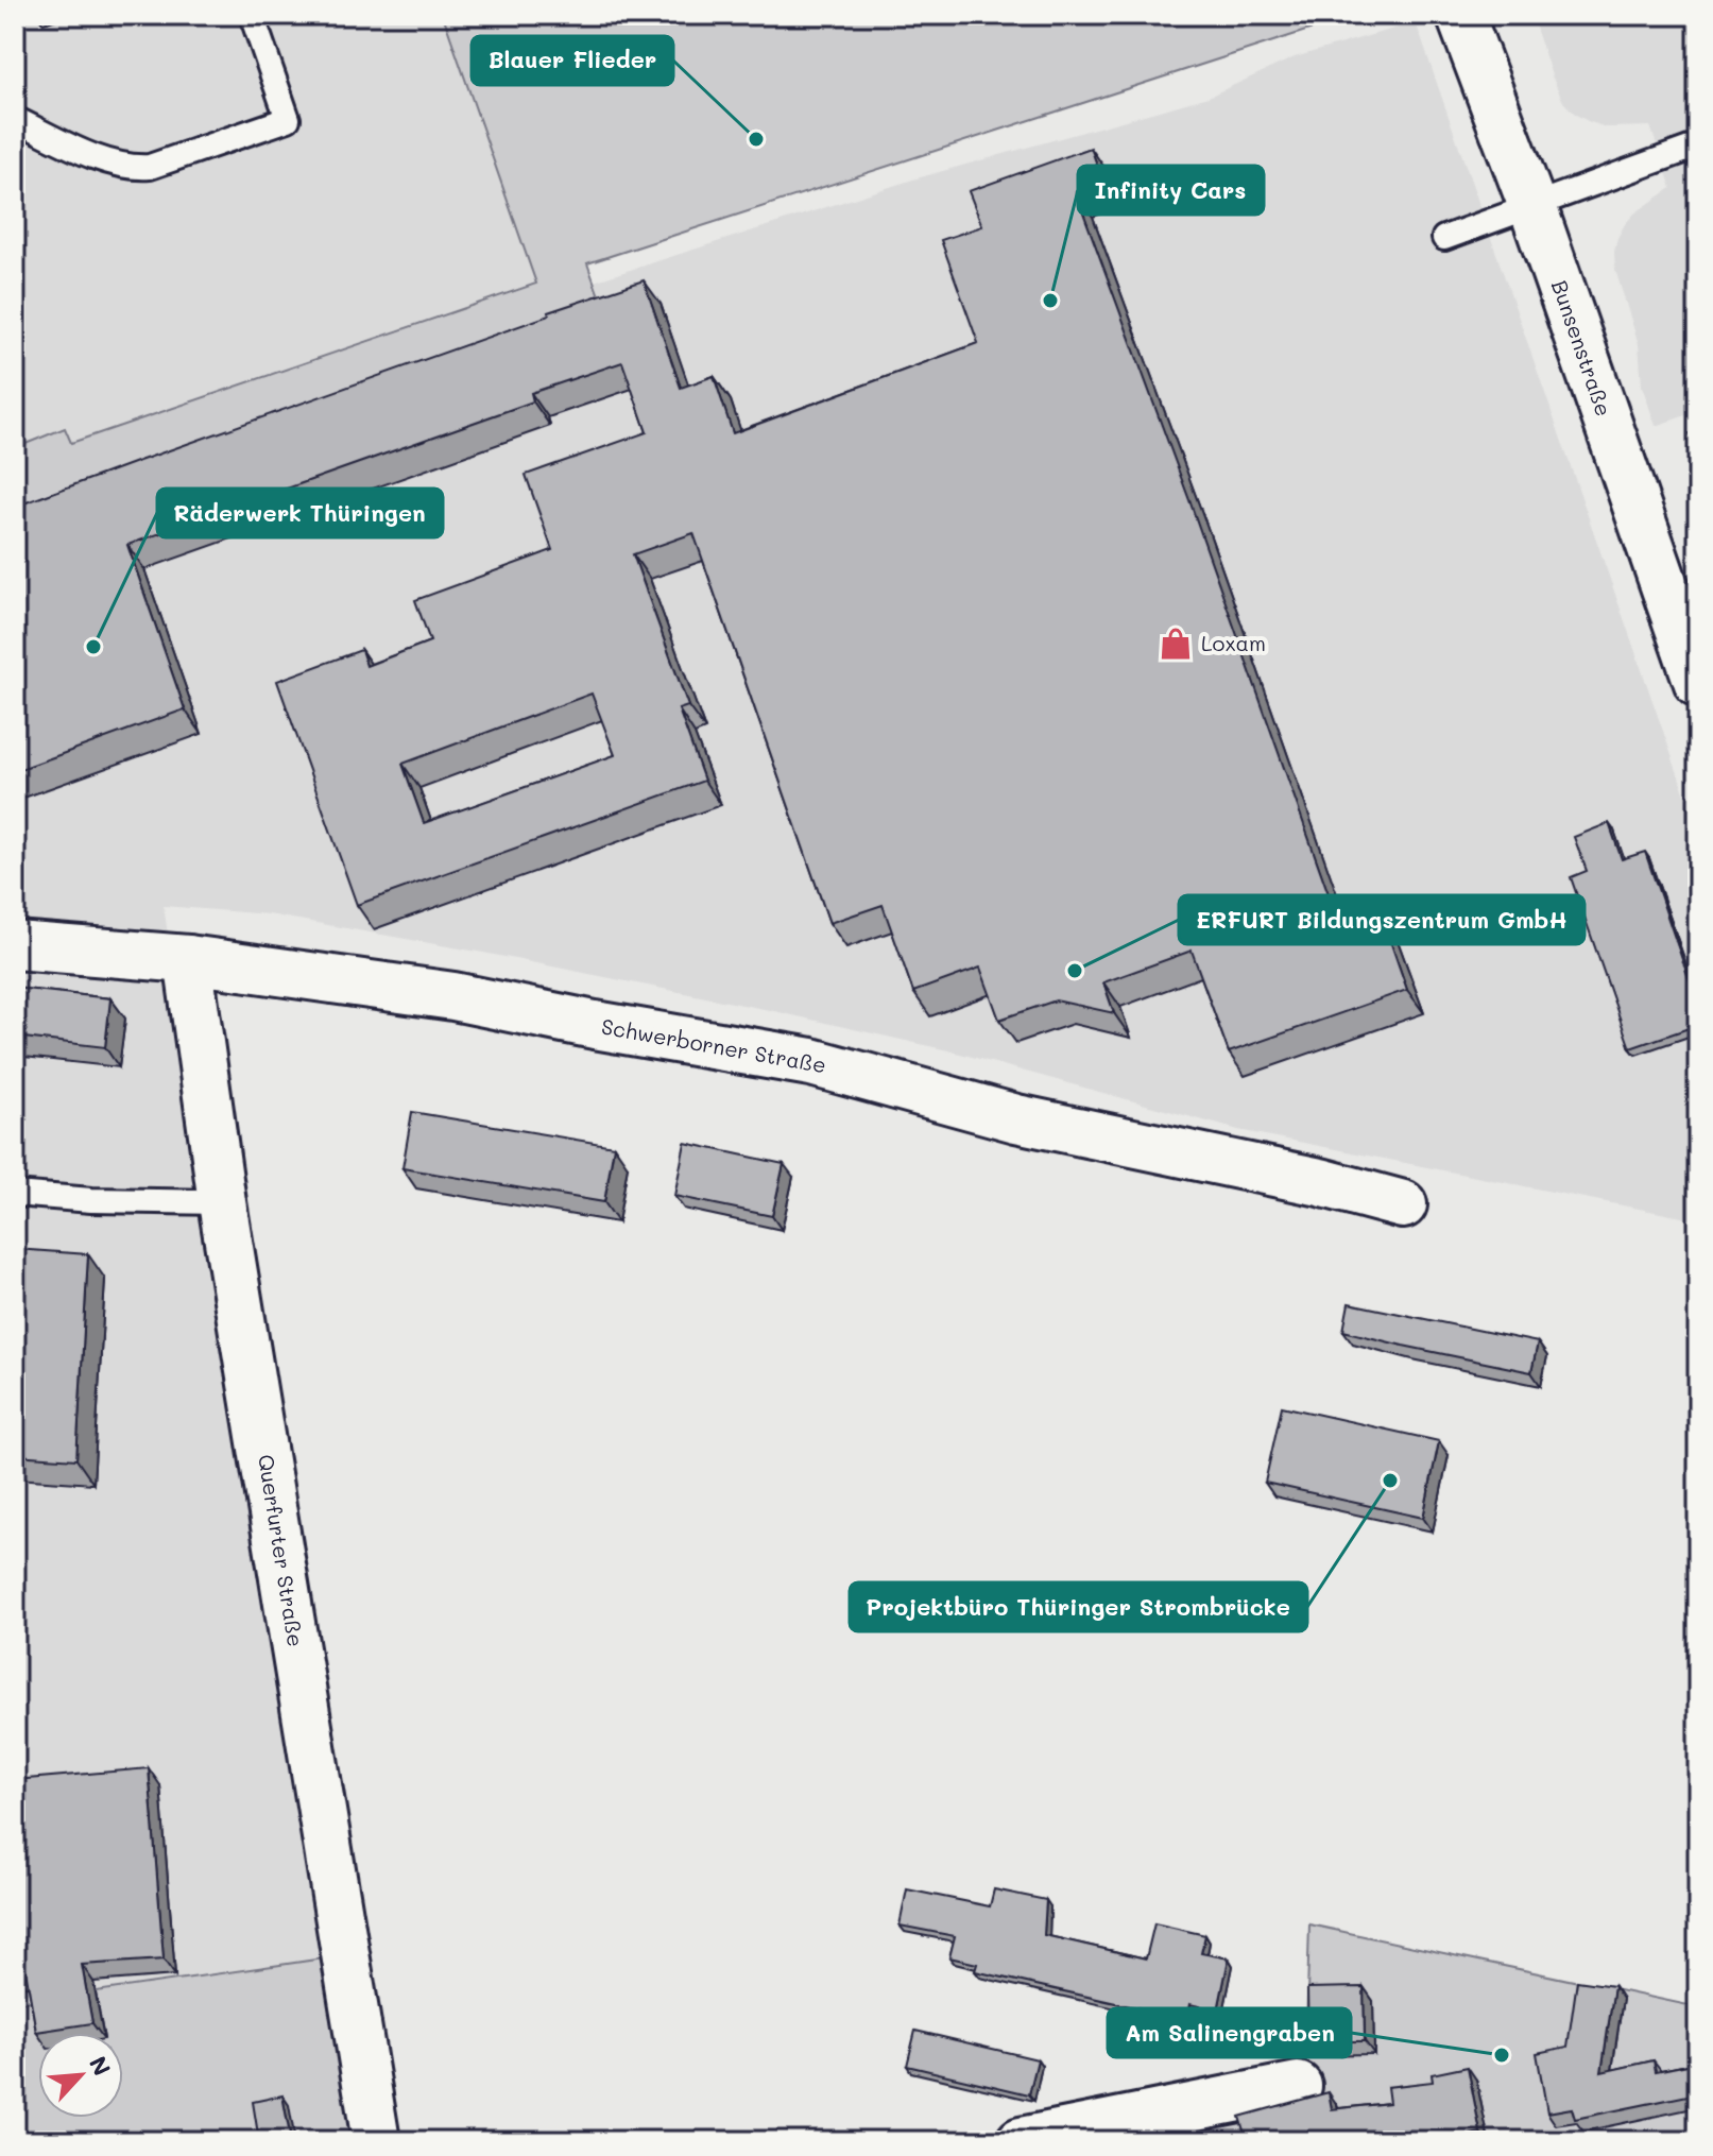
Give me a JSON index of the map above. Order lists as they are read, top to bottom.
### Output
{
  "streets": {
    "street": ["Bunsenstraße", "Schwerborner Straße", "Querfurter Straße"]
  },
  "crossings": [
    ["Schwerborner Straße", "Querfurter Straße"]
  ],
  "places": {
    "other": [
      "Blauer Flieder",
      "Infinity Cars",
      "Räderwerk Thüringen",
      "ERFURT Bildungszentrum GmbH",
      "Projektbüro Thüringer Strombrücke",
      "Am Salinengraben"
    ],
    "shop": ["Loxam"]
  },
  "north": "top right"
}
